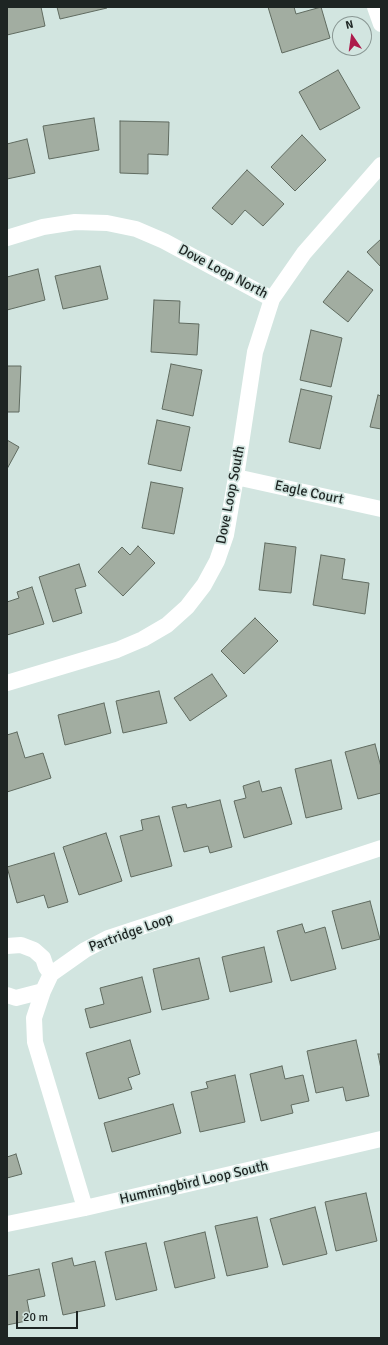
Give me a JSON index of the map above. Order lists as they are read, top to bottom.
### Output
{
  "streets": {
    "street": [
      "Dove Loop North",
      "Eagle Court",
      "Dove Loop South",
      "Partridge Loop",
      "Hummingbird Loop South"
    ]
  },
  "crossings": [
    ["Dove Loop North", "Dove Loop South"],
    ["Eagle Court", "Dove Loop South"],
    ["Partridge Loop", "Hummingbird Loop South"]
  ],
  "scale_bar": "20 m",
  "north": "top"
}
